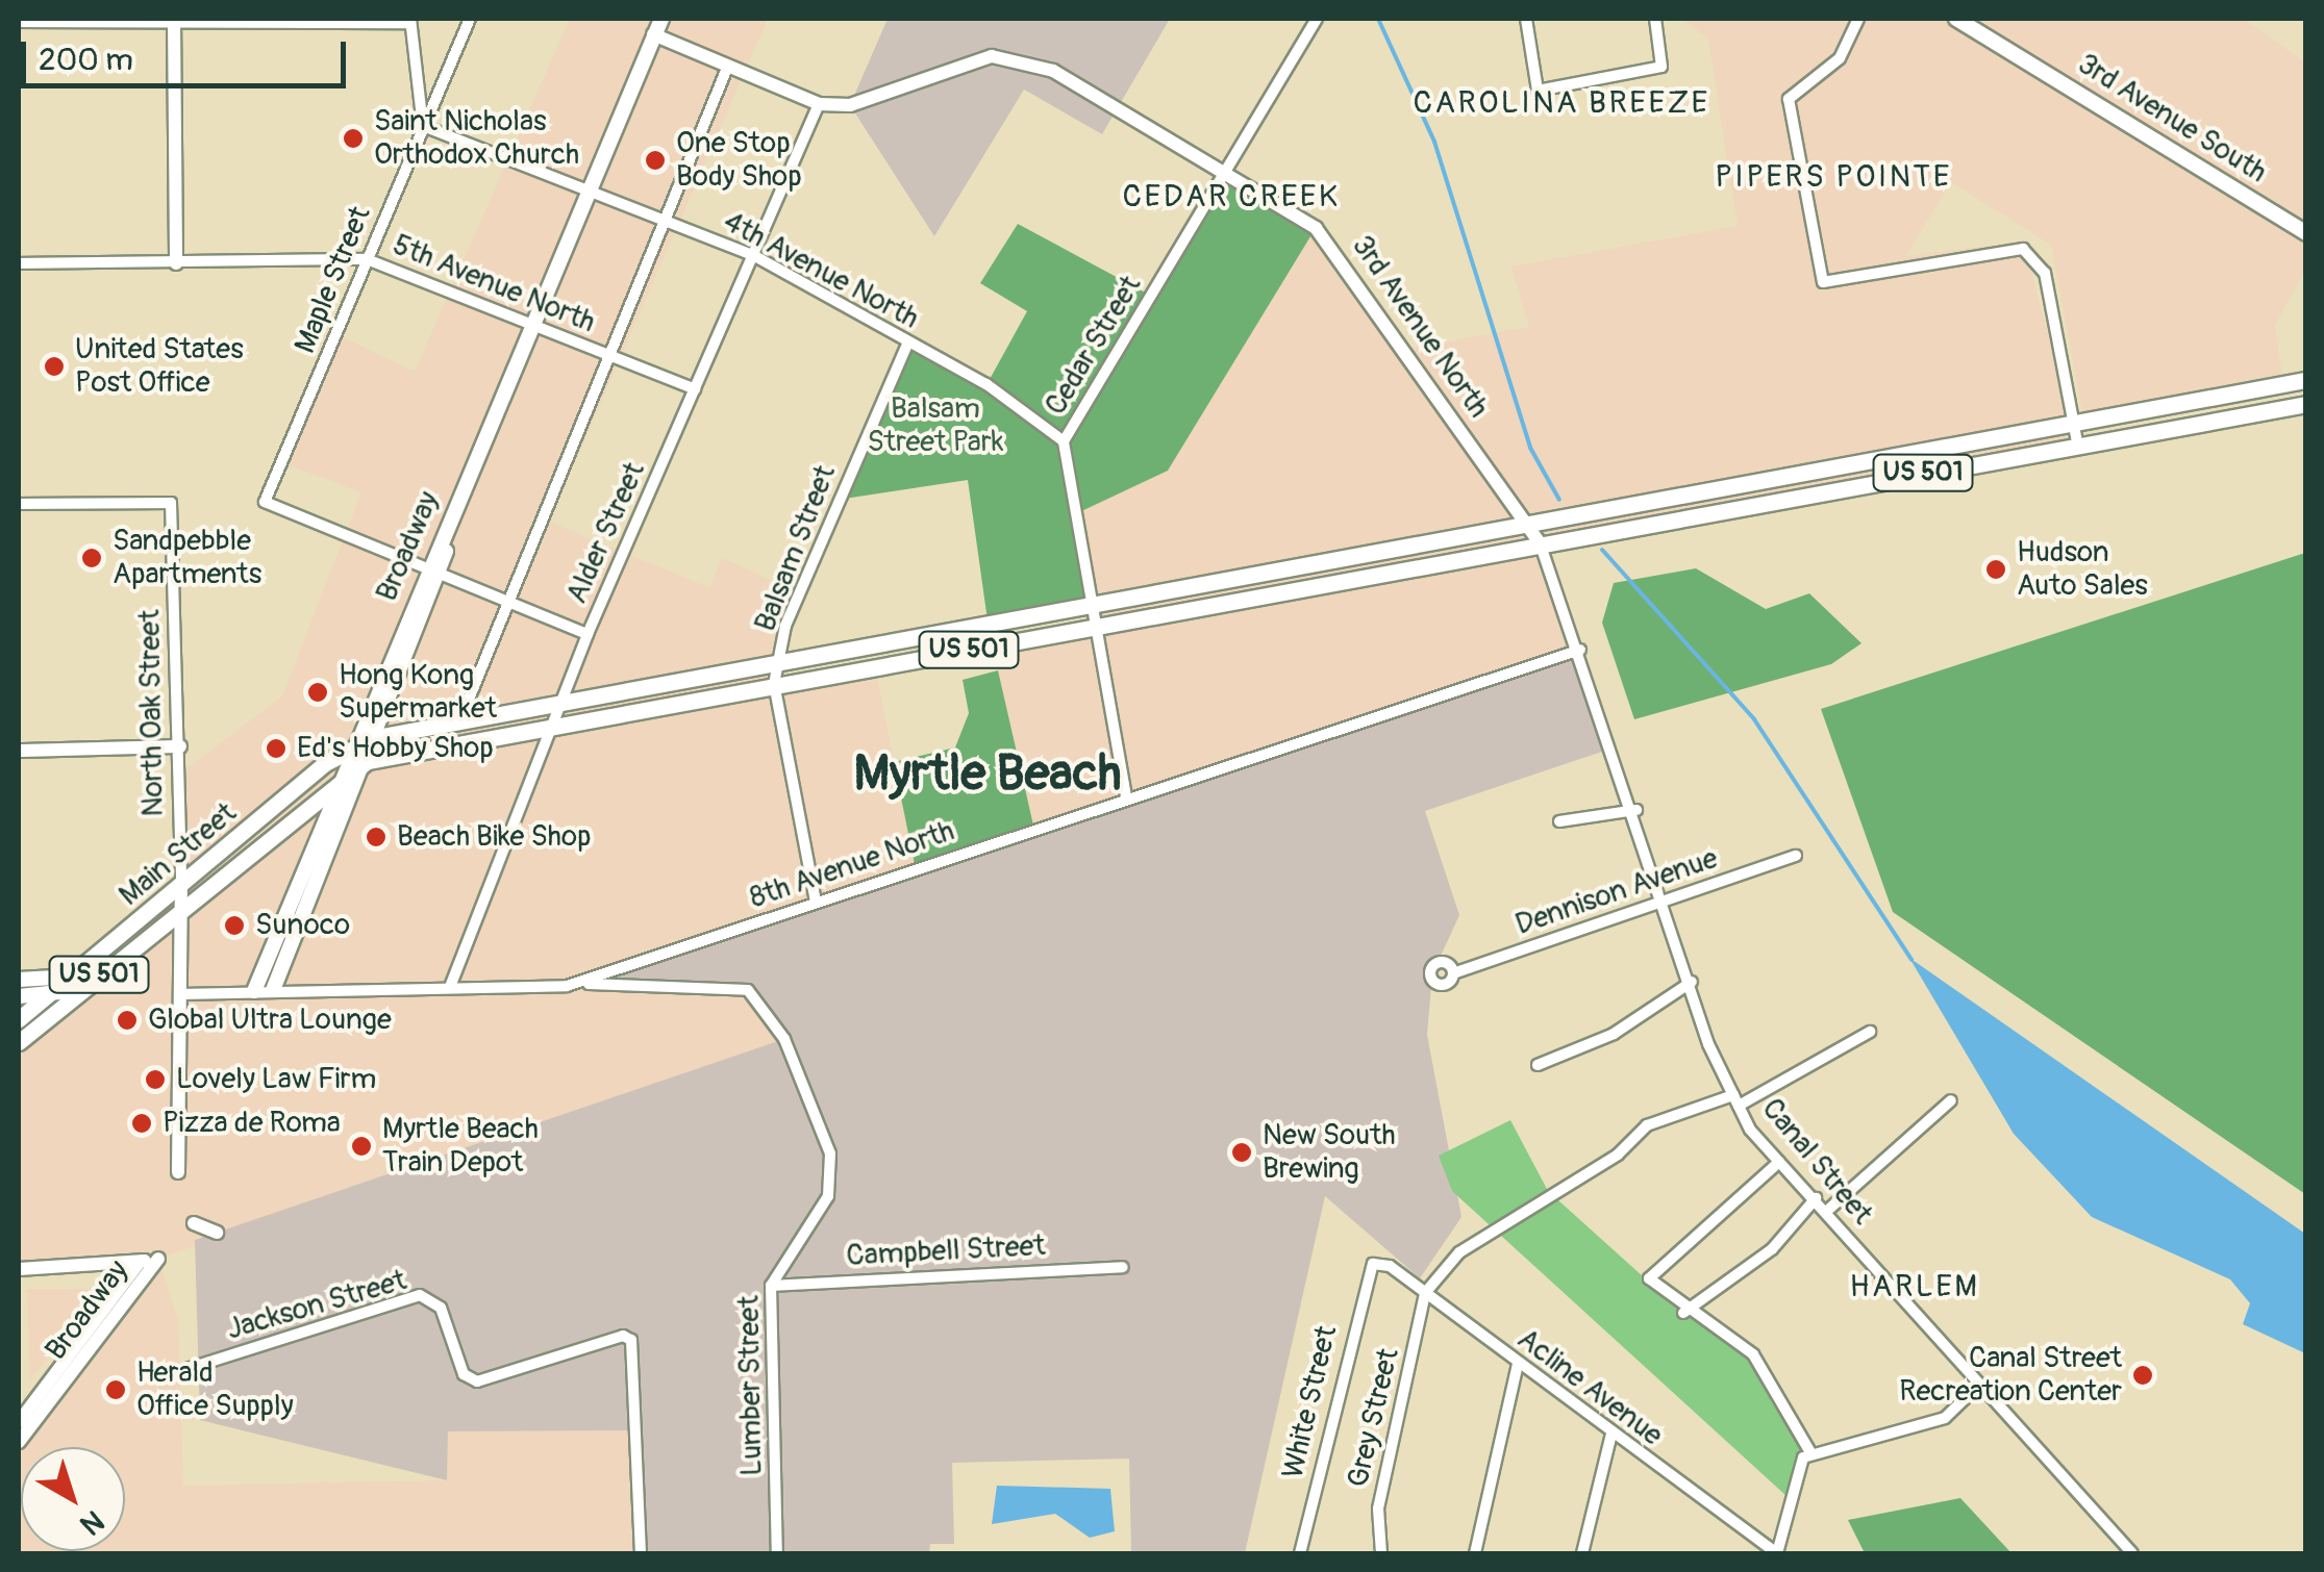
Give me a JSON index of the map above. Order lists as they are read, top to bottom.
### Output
{
  "streets": {
    "main road": [
      "3rd Avenue South",
      "US 501",
      "Broadway",
      "Main Street"
    ],
    "street": [
      "4th Avenue North",
      "Maple Street",
      "5th Avenue North",
      "3rd Avenue North",
      "Cedar Street",
      "Alder Street",
      "Balsam Street",
      "North Oak Street",
      "8th Avenue North",
      "Dennison Avenue",
      "Canal Street",
      "Campbell Street",
      "Jackson Street",
      "Lumber Street",
      "Acline Avenue",
      "White Street",
      "Grey Street"
    ]
  },
  "crossings": [
    ["4th Avenue North", "Maple Street"],
    ["4th Avenue North", "Cedar Street"],
    ["4th Avenue North", "Alder Street"],
    ["4th Avenue North", "Broadway"],
    ["4th Avenue North", "Balsam Street"],
    ["Maple Street", "5th Avenue North"],
    ["Maple Street", "Broadway"],
    ["5th Avenue North", "Alder Street"],
    ["5th Avenue North", "Broadway"],
    ["3rd Avenue North", "Cedar Street"],
    ["3rd Avenue North", "US 501"],
    ["3rd Avenue North", "Alder Street"],
    ["3rd Avenue North", "Canal Street"],
    ["Cedar Street", "US 501"],
    ["Cedar Street", "8th Avenue North"],
    ["US 501", "Alder Street"],
    ["US 501", "Broadway"],
    ["US 501", "Balsam Street"],
    ["US 501", "Main Street"],
    ["US 501", "Canal Street"],
    ["Alder Street", "8th Avenue North"],
    ["Broadway", "Main Street"],
    ["Broadway", "8th Avenue North"],
    ["Balsam Street", "8th Avenue North"],
    ["North Oak Street", "Main Street"],
    ["North Oak Street", "8th Avenue North"],
    ["8th Avenue North", "Canal Street"],
    ["8th Avenue North", "Lumber Street"],
    ["Dennison Avenue", "Canal Street"],
    ["Campbell Street", "Lumber Street"],
    ["Acline Avenue", "White Street"],
    ["Acline Avenue", "Grey Street"]
  ],
  "districts": [
    "CAROLINA BREEZE",
    "PIPERS POINTE",
    "CEDAR CREEK",
    "Myrtle Beach",
    "HARLEM"
  ],
  "parks": ["Balsam Street Park"],
  "places": [
    "Saint Nicholas Orthodox Church",
    "One Stop Body Shop",
    "United States Post Office",
    "Sandpebble Apartments",
    "Hudson Auto Sales",
    "Hong Kong Supermarket",
    "Ed's Hobby Shop",
    "Beach Bike Shop",
    "Sunoco",
    "Global Ultra Lounge",
    "Lovely Law Firm",
    "Pizza de Roma",
    "Myrtle Beach Train Depot",
    "New South Brewing",
    "Canal Street Recreation Center",
    "Herald Office Supply"
  ],
  "scale_bar": "200 m",
  "north": "bottom right"
}
